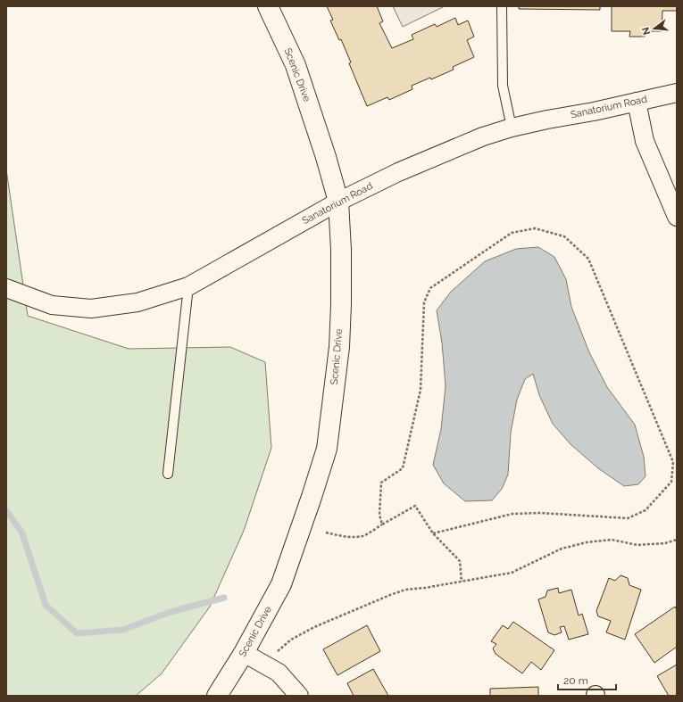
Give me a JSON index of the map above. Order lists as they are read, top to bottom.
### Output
{
  "streets": {
    "street": ["Scenic Drive", "Sanatorium Road"]
  },
  "crossings": [
    ["Scenic Drive", "Sanatorium Road"]
  ],
  "scale_bar": "20 m",
  "north": "left"
}
